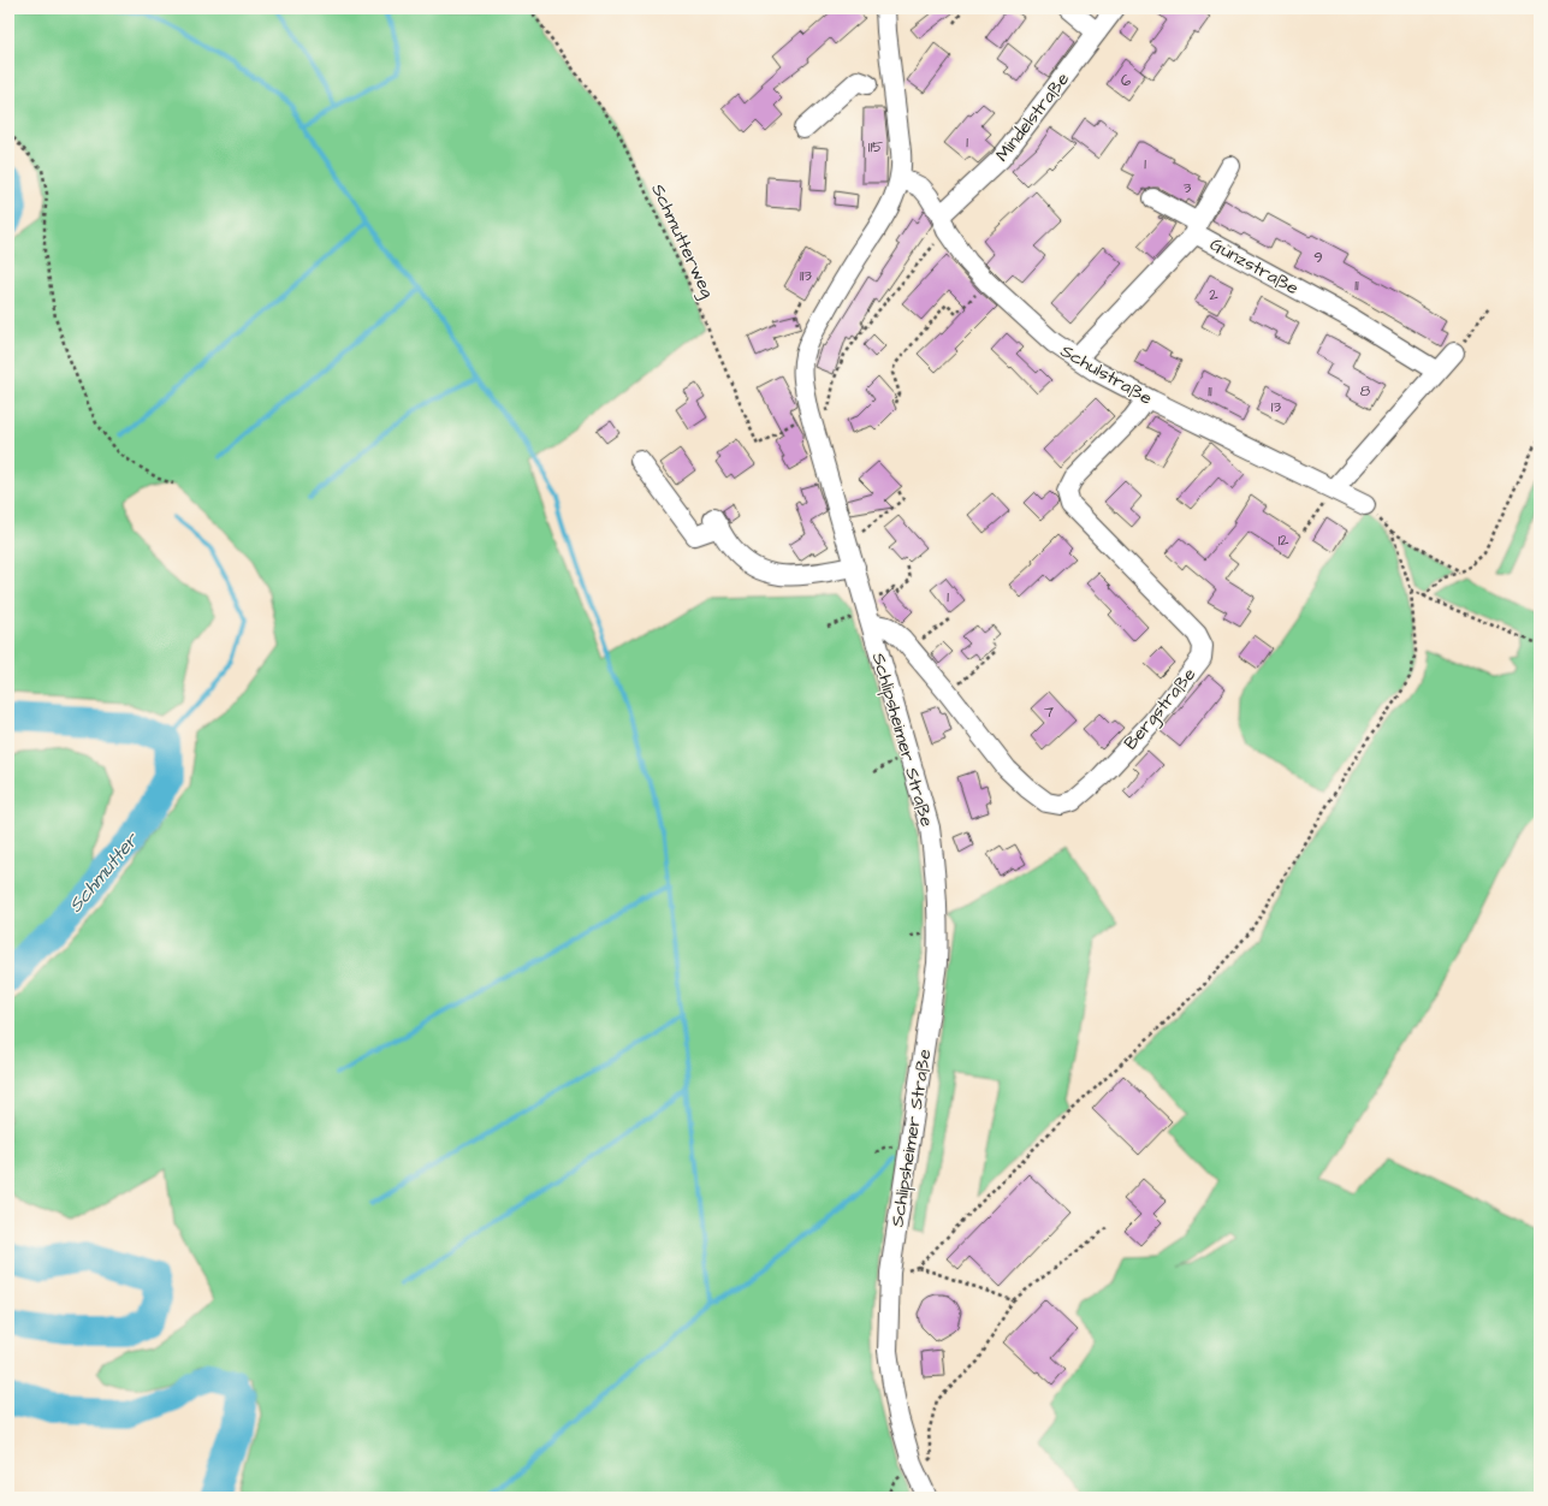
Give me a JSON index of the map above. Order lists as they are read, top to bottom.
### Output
{
  "streets": {
    "street": [
      "Mindelstraße",
      "Günzstraße",
      "Schulstraße",
      "Bergstraße",
      "Schlipsheimer Straße"
    ],
    "path": ["Schmutterweg"]
  },
  "crossings": [
    ["Mindelstraße", "Schulstraße"],
    ["Schmutterweg", "Schlipsheimer Straße"],
    ["Günzstraße", "Schulstraße"],
    ["Schulstraße", "Bergstraße"],
    ["Schulstraße", "Schlipsheimer Straße"],
    ["Bergstraße", "Schlipsheimer Straße"]
  ],
  "water": ["Schmutter"],
  "house_numbers": [
    "6",
    "1",
    "115",
    "1",
    "3",
    "9",
    "113",
    "11",
    "2",
    "11",
    "8",
    "13",
    "12",
    "1",
    "7"
  ]
}
